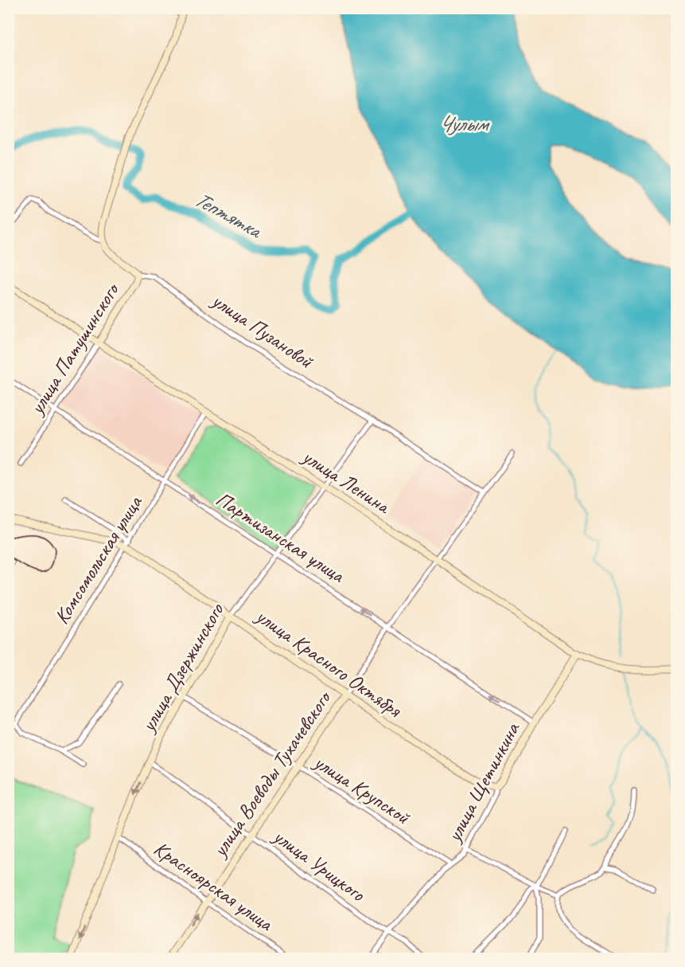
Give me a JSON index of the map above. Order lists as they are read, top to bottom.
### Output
{
  "streets": {
    "main road": [
      "улица Пузановой",
      "улица Патушинского",
      "улица Ленина",
      "улица Красного Октября",
      "улица Дзержинского",
      "улица Воеводы Тухачевского",
      "улица Щетинкина"
    ],
    "street": [
      "Партизанская улица",
      "Комсомольская улица",
      "улица Крупской",
      "улица Урицкого",
      "Красноярская улица"
    ]
  },
  "crossings": [
    ["улица Пузановой", "улица Патушинского"],
    ["улица Пузановой", "улица Дзержинского"],
    ["улица Пузановой", "улица Воеводы Тухачевского"],
    ["улица Патушинского", "улица Ленина"],
    ["улица Патушинского", "Партизанская улица"],
    ["улица Ленина", "Комсомольская улица"],
    ["улица Ленина", "улица Дзержинского"],
    ["улица Ленина", "улица Воеводы Тухачевского"],
    ["улица Ленина", "улица Щетинкина"],
    ["Партизанская улица", "Комсомольская улица"],
    ["Партизанская улица", "улица Дзержинского"],
    ["Партизанская улица", "улица Воеводы Тухачевского"],
    ["Партизанская улица", "улица Щетинкина"],
    ["Комсомольская улица", "улица Красного Октября"],
    ["улица Красного Октября", "улица Дзержинского"],
    ["улица Красного Октября", "улица Воеводы Тухачевского"],
    ["улица Красного Октября", "улица Щетинкина"],
    ["улица Дзержинского", "улица Крупской"],
    ["улица Дзержинского", "улица Урицкого"],
    ["улица Дзержинского", "Красноярская улица"],
    ["улица Воеводы Тухачевского", "улица Крупской"],
    ["улица Воеводы Тухачевского", "улица Урицкого"],
    ["улица Воеводы Тухачевского", "Красноярская улица"],
    ["улица Щетинкина", "улица Крупской"],
    ["улица Щетинкина", "улица Урицкого"]
  ],
  "one_way": ["Партизанская улица"],
  "water": ["Чулым", "Тептятка"]
}
